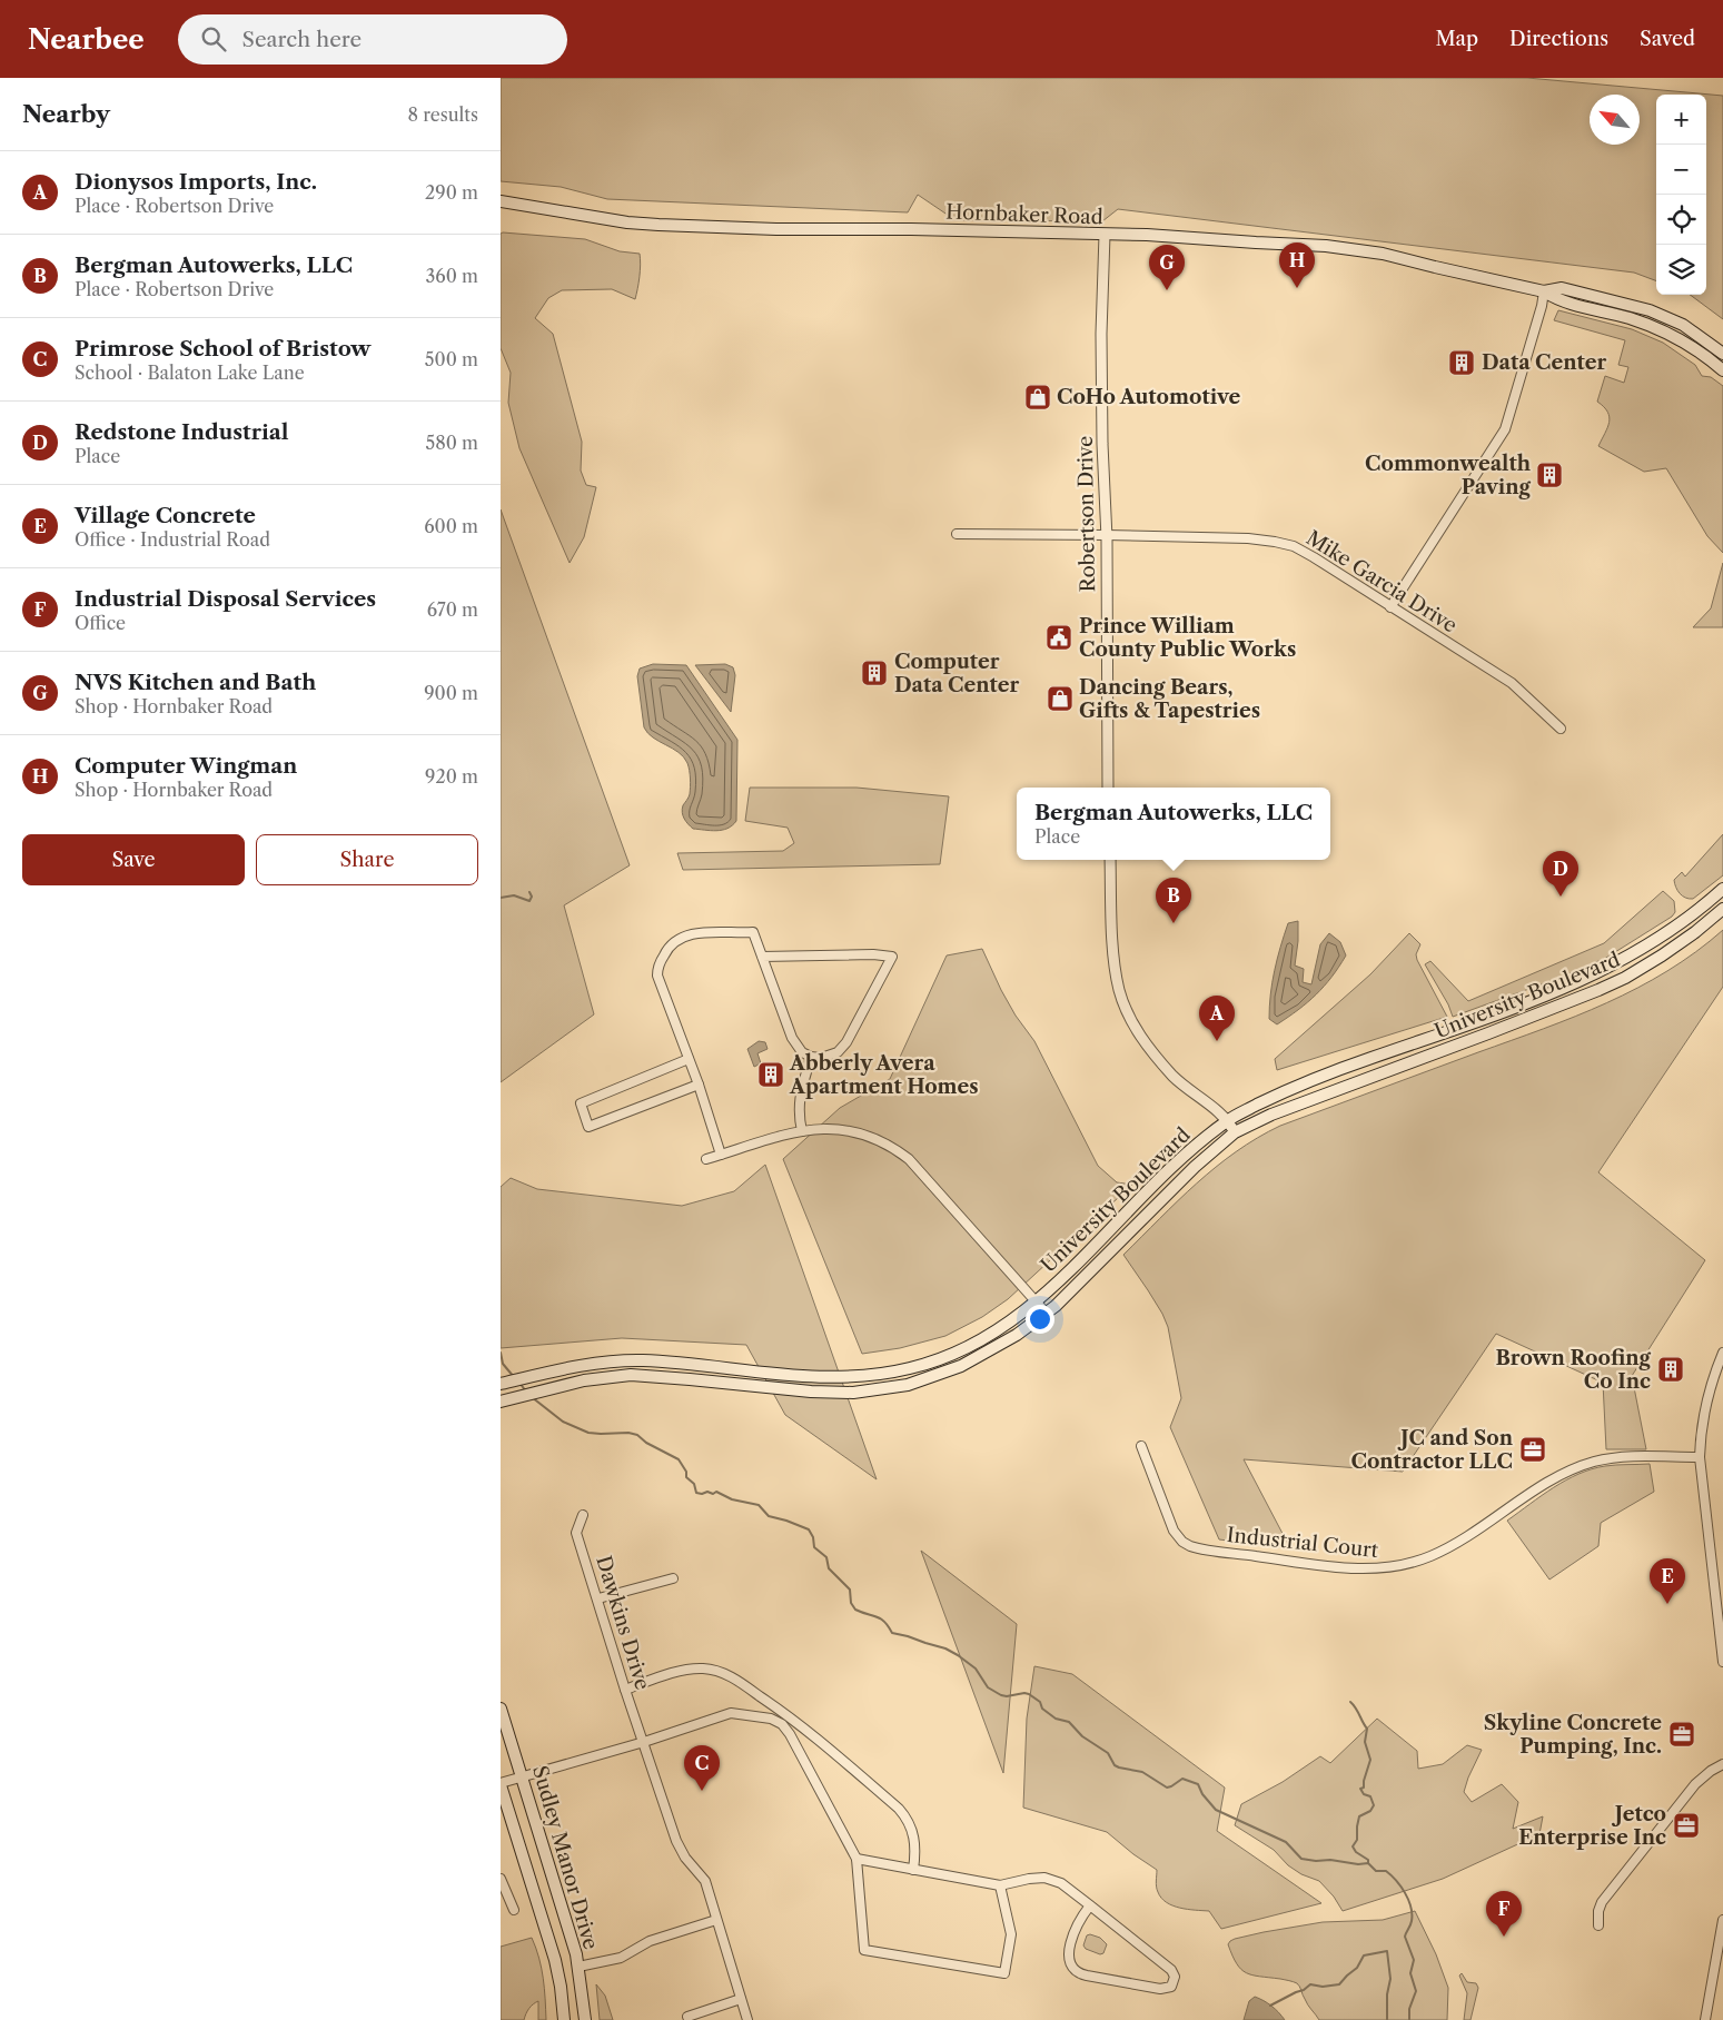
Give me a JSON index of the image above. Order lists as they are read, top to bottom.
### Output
{
  "streets": {
    "main road": ["Hornbaker Road", "University Boulevard", "Sudley Manor Drive"],
    "street": [
      "Robertson Drive",
      "Mike Garcia Drive",
      "Industrial Court",
      "Dawkins Drive"
    ]
  },
  "crossings": [
    ["Hornbaker Road", "Robertson Drive"],
    ["Robertson Drive", "Mike Garcia Drive"]
  ],
  "places": {
    "building": [
      "Data Center",
      "Commonwealth Paving",
      "Computer Data Center",
      "Abberly Avera Apartment Homes",
      "Brown Roofing Co Inc"
    ],
    "shop": ["CoHo Automotive", "Dancing Bears, Gifts & Tapestries"],
    "public building": ["Prince William County Public Works"],
    "office": ["JC and Son Contractor LLC", "Skyline Concrete Pumping, Inc.", "Jetco Enterprise Inc"]
  },
  "north": "top left",
  "page": {
    "header": "Nearbee",
    "search": "Search here",
    "nav": ["Map", "Directions", "Saved"],
    "heading": ["Nearby", "8 results"],
    "map_buttons": ["+", "−"],
    "list": [
      {
        "mark": "A",
        "name": "Dionysos Imports, Inc.",
        "note": "Place · Robertson Drive",
        "value": "290 m"
      },
      {
        "mark": "B",
        "name": "Bergman Autowerks, LLC",
        "note": "Place · Robertson Drive",
        "value": "360 m"
      },
      {
        "mark": "C",
        "name": "Primrose School of Bristow",
        "note": "School · Balaton Lake Lane",
        "value": "500 m"
      },
      {
        "mark": "D",
        "name": "Redstone Industrial",
        "note": "Place",
        "value": "580 m"
      },
      {
        "mark": "E",
        "name": "Village Concrete",
        "note": "Office · Industrial Road",
        "value": "600 m"
      },
      {
        "mark": "F",
        "name": "Industrial Disposal Services",
        "note": "Office",
        "value": "670 m"
      },
      {
        "mark": "G",
        "name": "NVS Kitchen and Bath",
        "note": "Shop · Hornbaker Road",
        "value": "900 m"
      },
      {
        "mark": "H",
        "name": "Computer Wingman",
        "note": "Shop · Hornbaker Road",
        "value": "920 m"
      }
    ],
    "pins": [
      "H",
      "G",
      "D",
      "B",
      "A",
      "E",
      "C",
      "F"
    ],
    "popup": ["Bergman Autowerks, LLC", "Place"],
    "buttons": ["Save", "Share"]
  }
}
